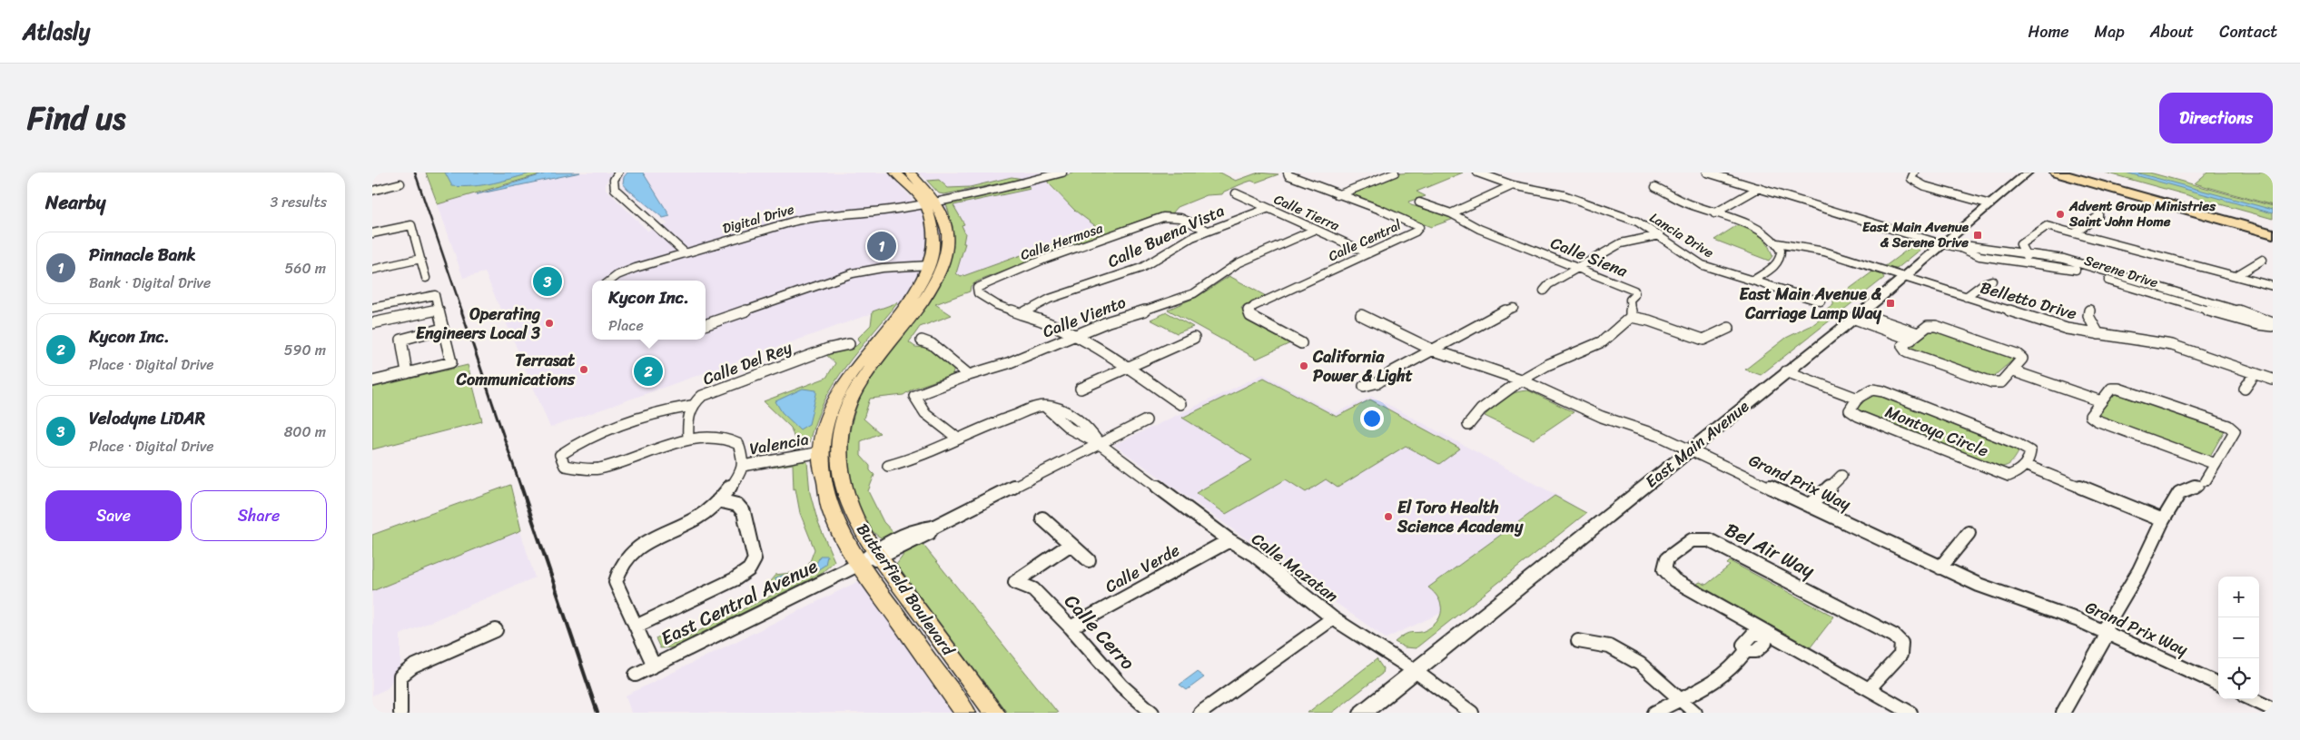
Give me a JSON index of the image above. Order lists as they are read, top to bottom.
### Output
{
  "streets": {
    "main road": ["East Main Avenue", "Butterfield Boulevard"],
    "street": [
      "Calle Tierra",
      "Digital Drive",
      "Lancia Drive",
      "Calle Buena Vista",
      "Calle Central",
      "Calle Hermosa",
      "Calle Siena",
      "Serene Drive",
      "Belletto Drive",
      "Calle Viento",
      "Calle Del Rey",
      "Montoya Circle",
      "Valencia",
      "Grand Prix Way",
      "Bel Air Way",
      "Calle Mazatan",
      "Calle Verde",
      "East Central Avenue",
      "Calle Cerro"
    ]
  },
  "crossings": [
    ["Calle Tierra", "Calle Buena Vista"],
    ["Calle Tierra", "Calle Central"],
    ["Calle Tierra", "Calle Viento"],
    ["Digital Drive", "Butterfield Boulevard"],
    ["Calle Buena Vista", "Calle Hermosa"],
    ["Serene Drive", "East Main Avenue"],
    ["Belletto Drive", "East Main Avenue"],
    ["Calle Viento", "Calle Mazatan"],
    ["Valencia", "Butterfield Boulevard"],
    ["East Main Avenue", "Grand Prix Way"],
    ["East Main Avenue", "Calle Mazatan"],
    ["Calle Mazatan", "Calle Verde"],
    ["Calle Mazatan", "East Central Avenue"],
    ["Calle Verde", "Calle Cerro"],
    ["Butterfield Boulevard", "East Central Avenue"]
  ],
  "places": {
    "other": [
      "Advent Group Ministries Saint John Home",
      "Operating Engineers Local 3",
      "California Power & Light",
      "Terrasat Communications",
      "El Toro Health Science Academy"
    ],
    "transit": ["East Main Avenue & Serene Drive", "East Main Avenue & Carriage Lamp Way"]
  },
  "page": {
    "header": "Atlasly",
    "nav": [
      "Home",
      "Map",
      "About",
      "Contact"
    ],
    "title": "Find us",
    "buttons": [
      "Directions",
      ["Save", "Share"]
    ],
    "heading": ["Nearby", "3 results"],
    "pins": ["1", "3", "2"],
    "list": [
      {
        "mark": "1",
        "name": "Pinnacle Bank",
        "note": "Bank · Digital Drive",
        "value": "560 m"
      },
      {
        "mark": "2",
        "name": "Kycon Inc.",
        "note": "Place · Digital Drive",
        "value": "590 m"
      },
      {
        "mark": "3",
        "name": "Velodyne LiDAR",
        "note": "Place · Digital Drive",
        "value": "800 m"
      }
    ],
    "popup": ["Kycon Inc.", "Place"],
    "map_buttons": ["+", "−"]
  }
}
